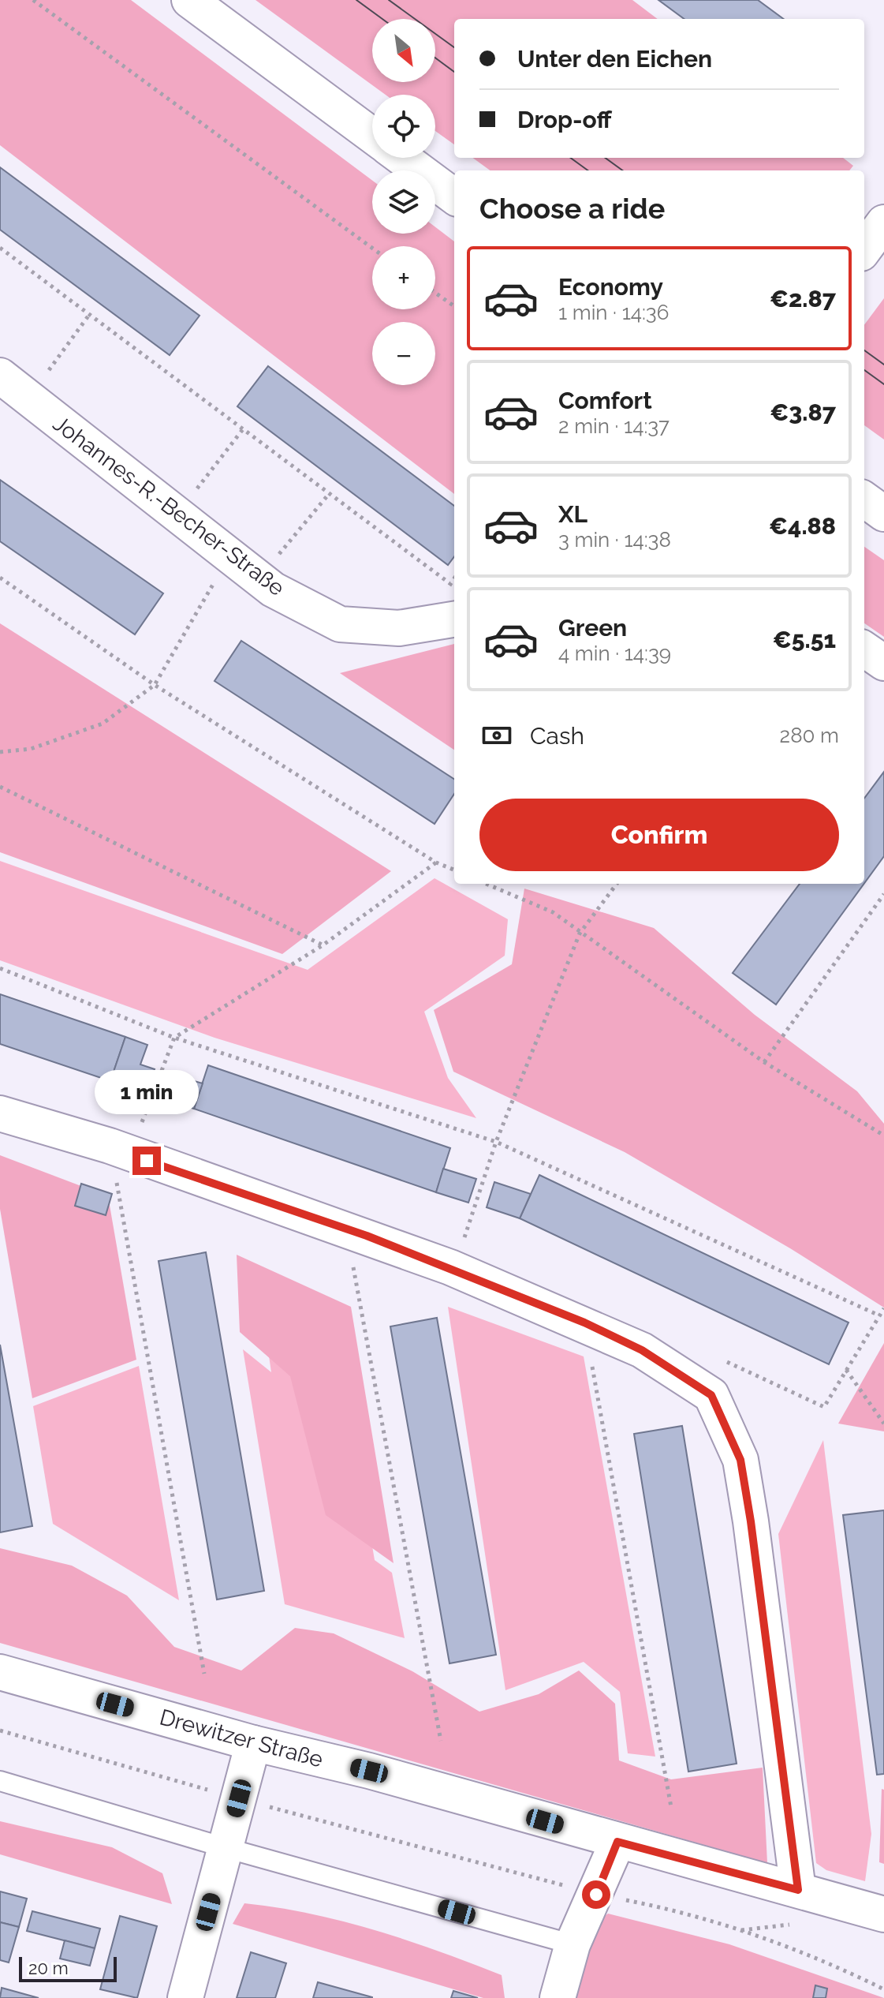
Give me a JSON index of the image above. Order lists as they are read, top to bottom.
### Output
{
  "streets": {
    "street": ["Johannes-R.-Becher-Straße", "Drewitzer Straße"]
  },
  "scale_bar": "20 m",
  "north": "bottom right",
  "page": {
    "map_buttons": ["+", "−"],
    "banner": ["Unter den Eichen", "Drop-off"],
    "heading": "Choose a ride",
    "list": [
      {
        "name": "Economy",
        "note": "1 min · 14:36",
        "value": "€2.87"
      },
      {
        "name": "Comfort",
        "note": "2 min · 14:37",
        "value": "€3.87"
      },
      {
        "name": "XL",
        "note": "3 min · 14:38",
        "value": "€4.88"
      },
      {
        "name": "Green",
        "note": "4 min · 14:39",
        "value": "€5.51"
      }
    ],
    "pay": ["Cash", "280 m"],
    "buttons": "Confirm",
    "bubble": "1 min",
    "scale": "20 m"
  }
}
